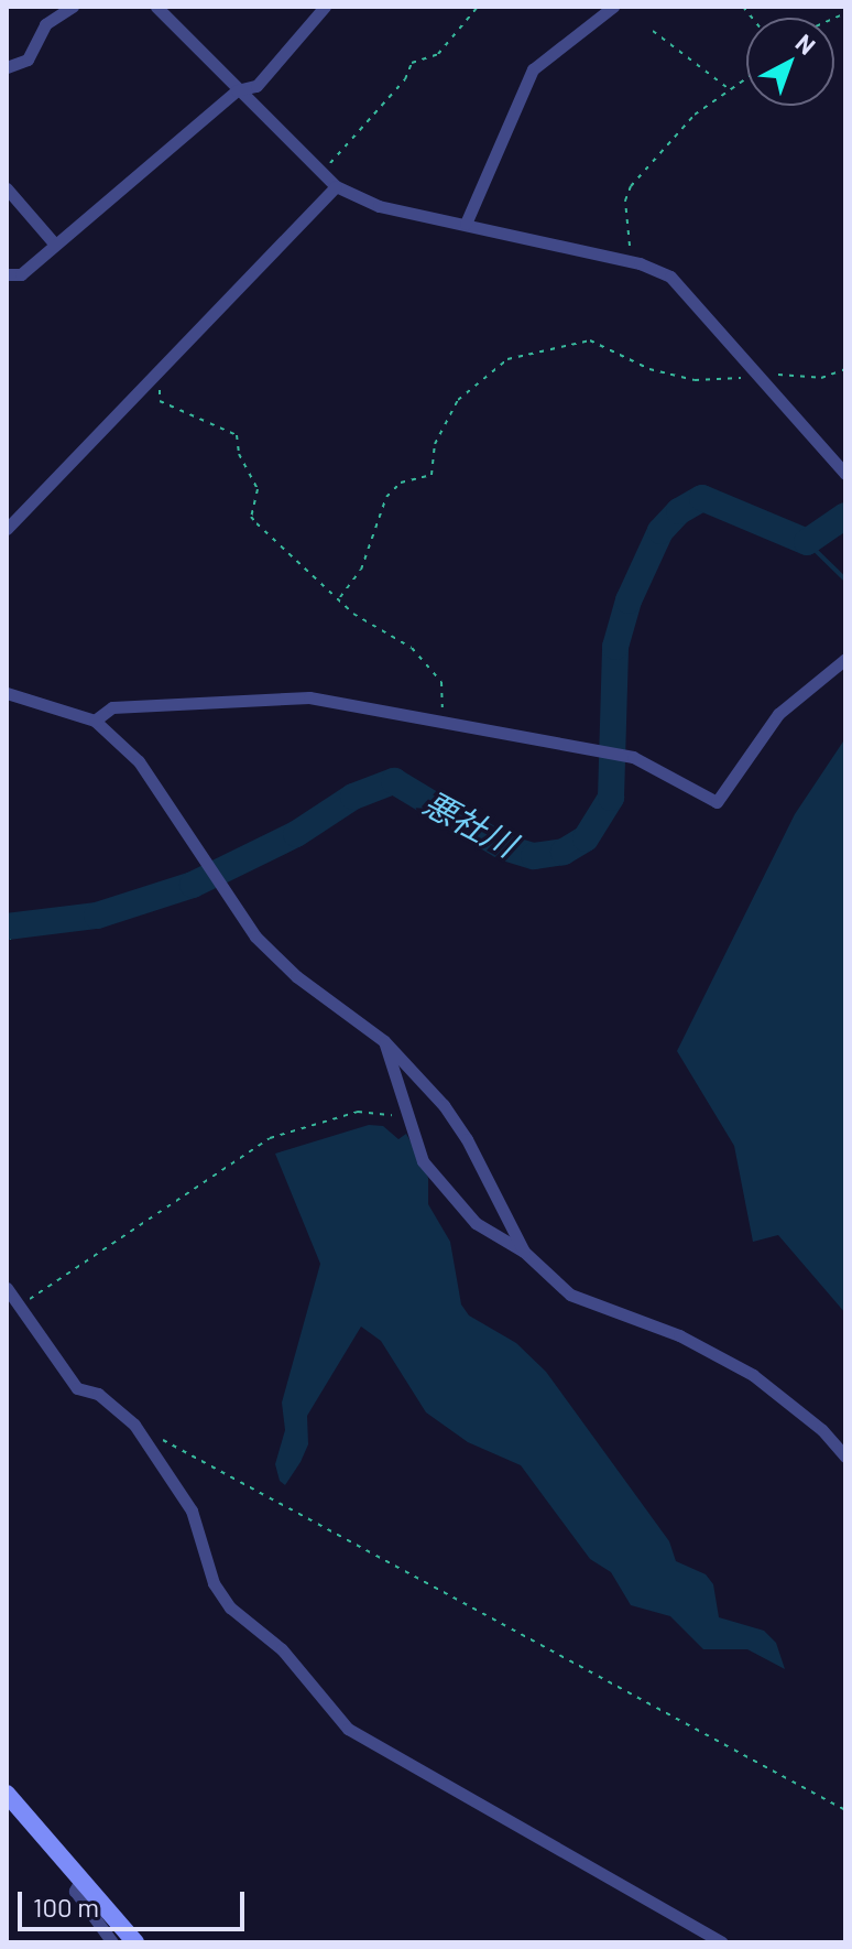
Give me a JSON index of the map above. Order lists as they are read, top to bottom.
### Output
{
  "water": ["悪社川"],
  "scale_bar": "100 m",
  "north": "top right"
}
